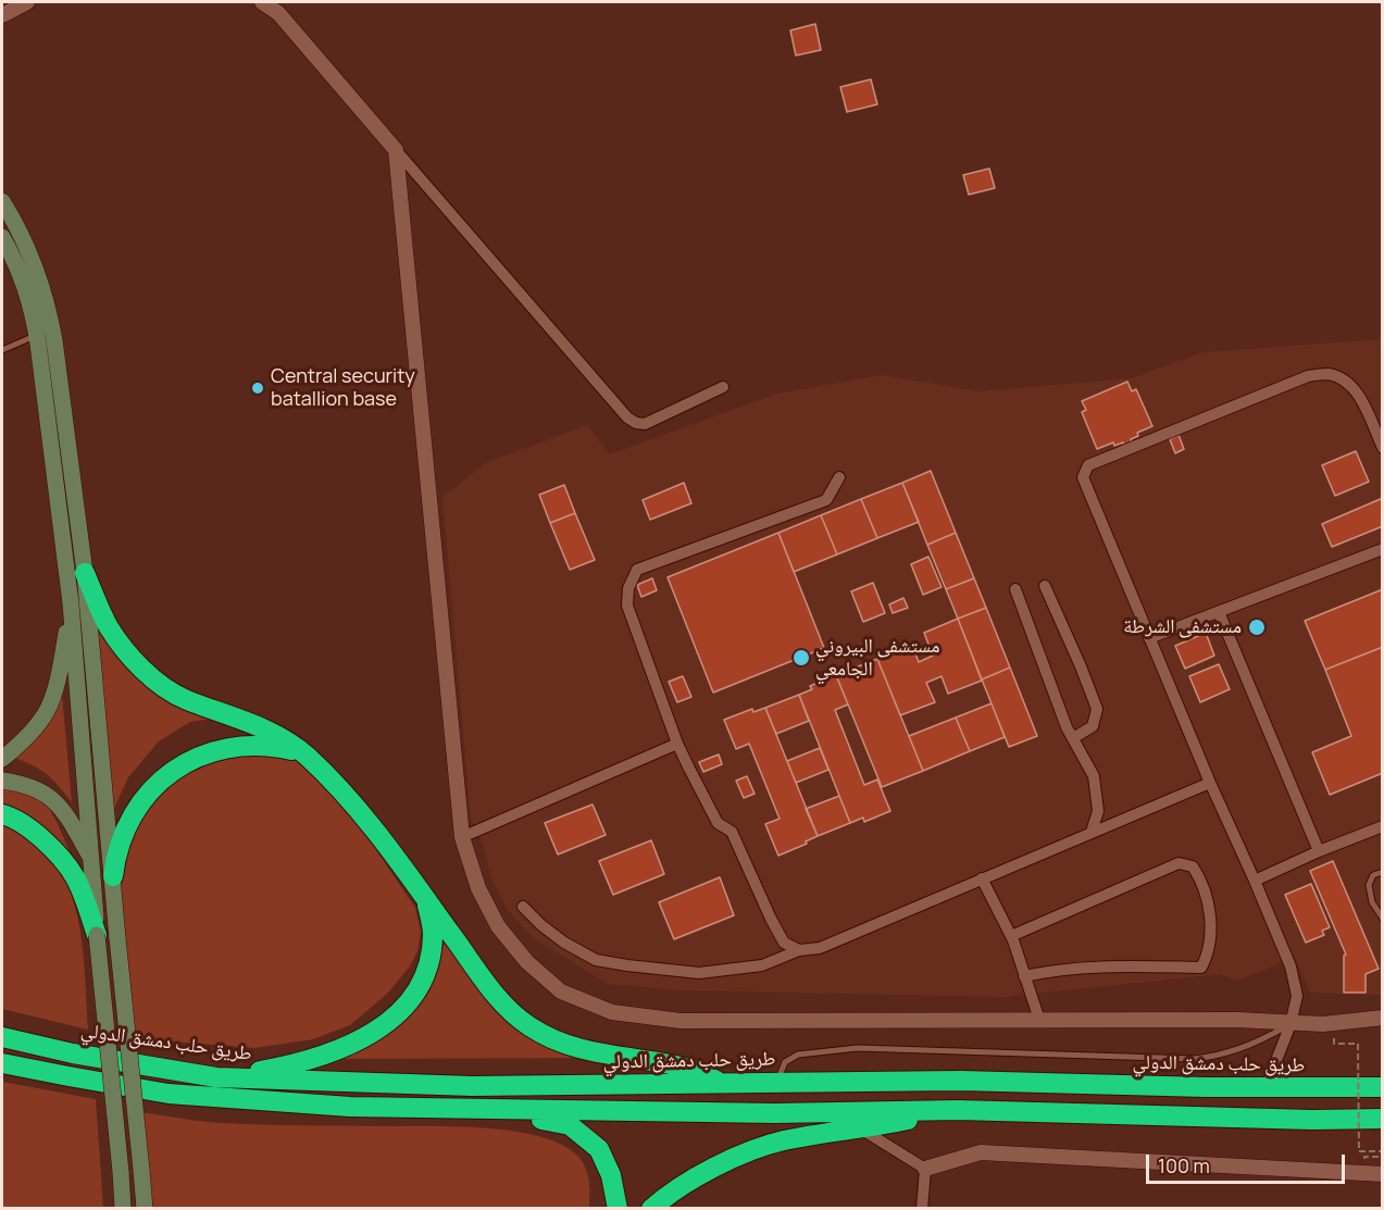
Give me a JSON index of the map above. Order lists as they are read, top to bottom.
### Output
{
  "streets": {
    "highway": ["طريق حلب دمشق الدولي"]
  },
  "places": ["Central security batallion base", "مستشفى الشرطة", "مستشفى البيروني الجامعي"],
  "scale_bar": "100 m"
}
